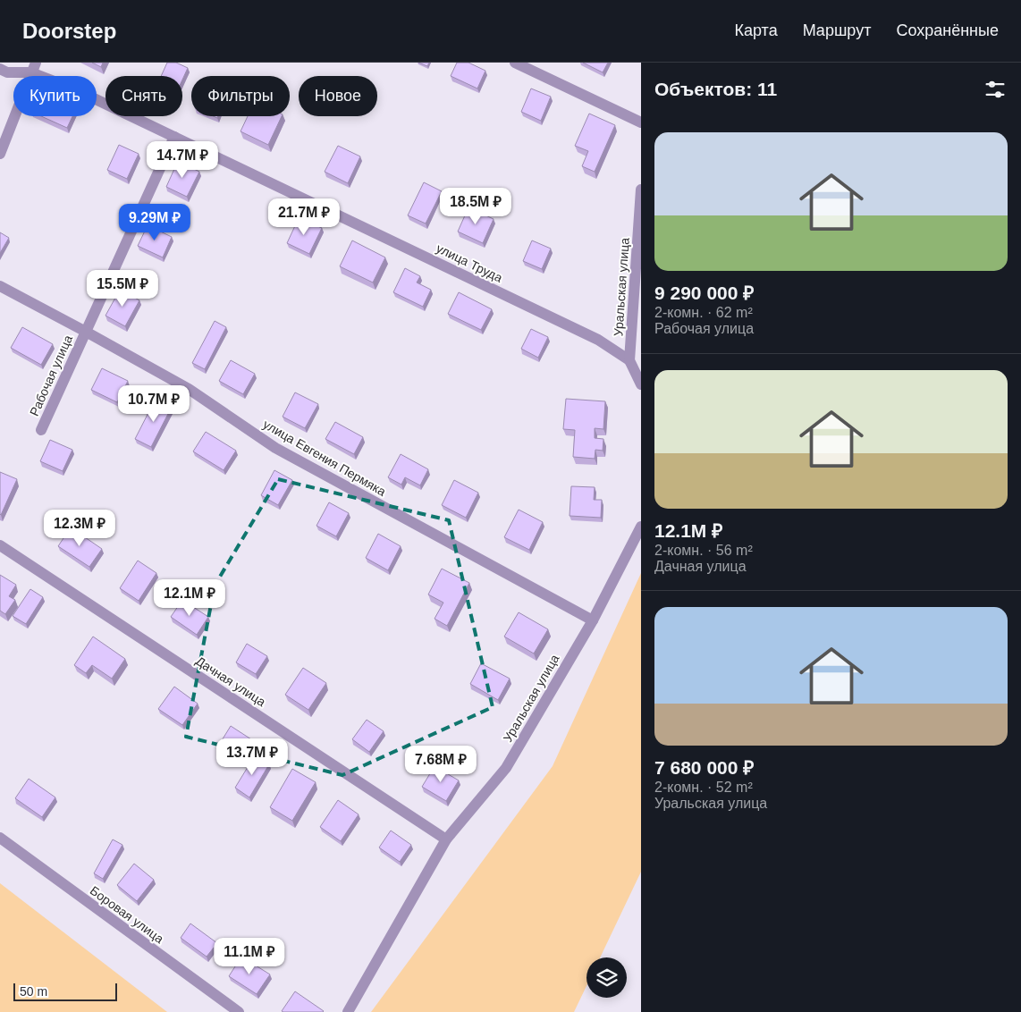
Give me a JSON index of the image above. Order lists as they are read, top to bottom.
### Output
{
  "streets": {
    "street": [
      "улица Труда",
      "Уральская улица",
      "Рабочая улица",
      "улица Евгения Пермяка",
      "Дачная улица",
      "Боровая улица"
    ]
  },
  "crossings": [
    ["улица Труда", "Уральская улица"],
    ["улица Труда", "Рабочая улица"],
    ["Уральская улица", "улица Евгения Пермяка"],
    ["Уральская улица", "Дачная улица"],
    ["Рабочая улица", "улица Евгения Пермяка"]
  ],
  "scale_bar": "50 m",
  "page": {
    "header": "Doorstep",
    "nav": ["Карта", "Маршрут", "Сохранённые"],
    "heading": "Объектов: 11",
    "chip": [
      "Купить",
      "Снять",
      "Фильтры",
      "Новое"
    ],
    "list": [
      {
        "name": "9 290 000 ₽",
        "note": "2-комн. · 62 m² · Рабочая улица"
      },
      {
        "name": "12.1M ₽",
        "note": "2-комн. · 56 m² · Дачная улица"
      },
      {
        "name": "7 680 000 ₽",
        "note": "2-комн. · 52 m² · Уральская улица"
      }
    ],
    "price": [
      "14.7M ₽",
      "18.5M ₽",
      "21.7M ₽",
      "9.29M ₽",
      "15.5M ₽",
      "10.7M ₽",
      "12.3M ₽",
      "12.1M ₽",
      "13.7M ₽",
      "7.68M ₽",
      "11.1M ₽"
    ],
    "scale": "50 m"
  }
}
